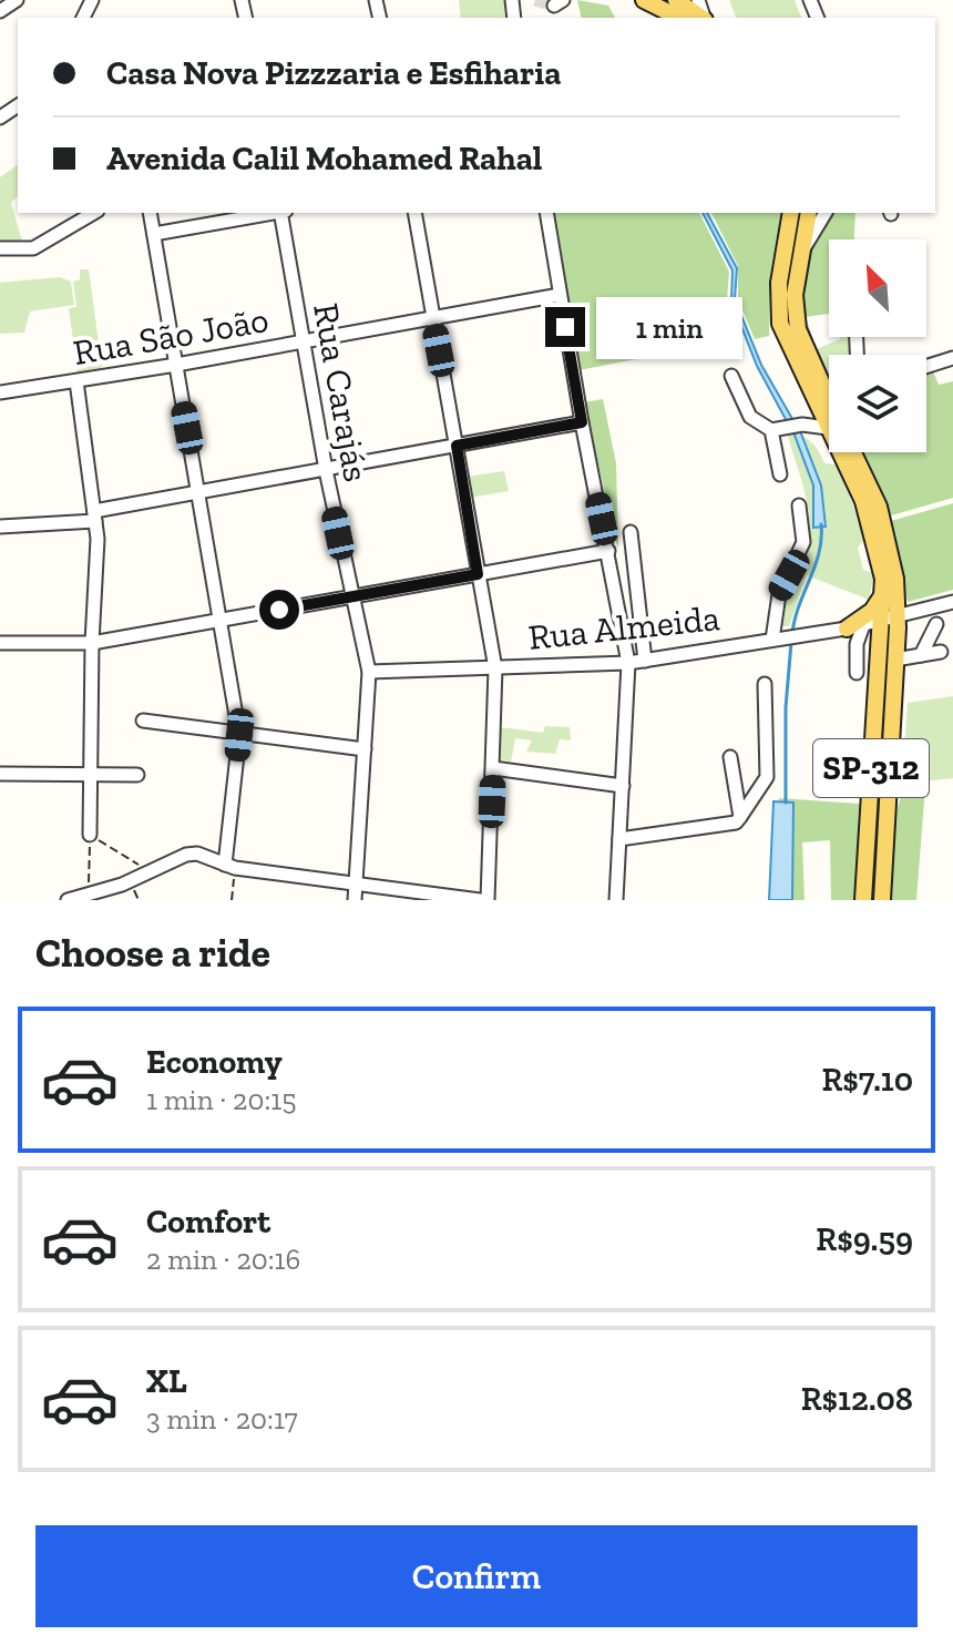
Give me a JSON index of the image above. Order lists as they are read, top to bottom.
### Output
{
  "streets": {
    "main road": ["SP-312"],
    "street": ["Rua São João", "Rua Carajás", "Rua Almeida"]
  },
  "crossings": [
    ["Rua São João", "Rua Carajás"],
    ["Rua Carajás", "Rua Almeida"]
  ],
  "north": "top left",
  "page": {
    "banner": ["Casa Nova Pizzzaria e Esfiharia", "Avenida Calil Mohamed Rahal"],
    "bubble": "1 min",
    "heading": "Choose a ride",
    "list": [
      {
        "name": "Economy",
        "note": "1 min · 20:15",
        "value": "R$7.10"
      },
      {
        "name": "Comfort",
        "note": "2 min · 20:16",
        "value": "R$9.59"
      },
      {
        "name": "XL",
        "note": "3 min · 20:17",
        "value": "R$12.08"
      }
    ],
    "buttons": "Confirm"
  }
}
